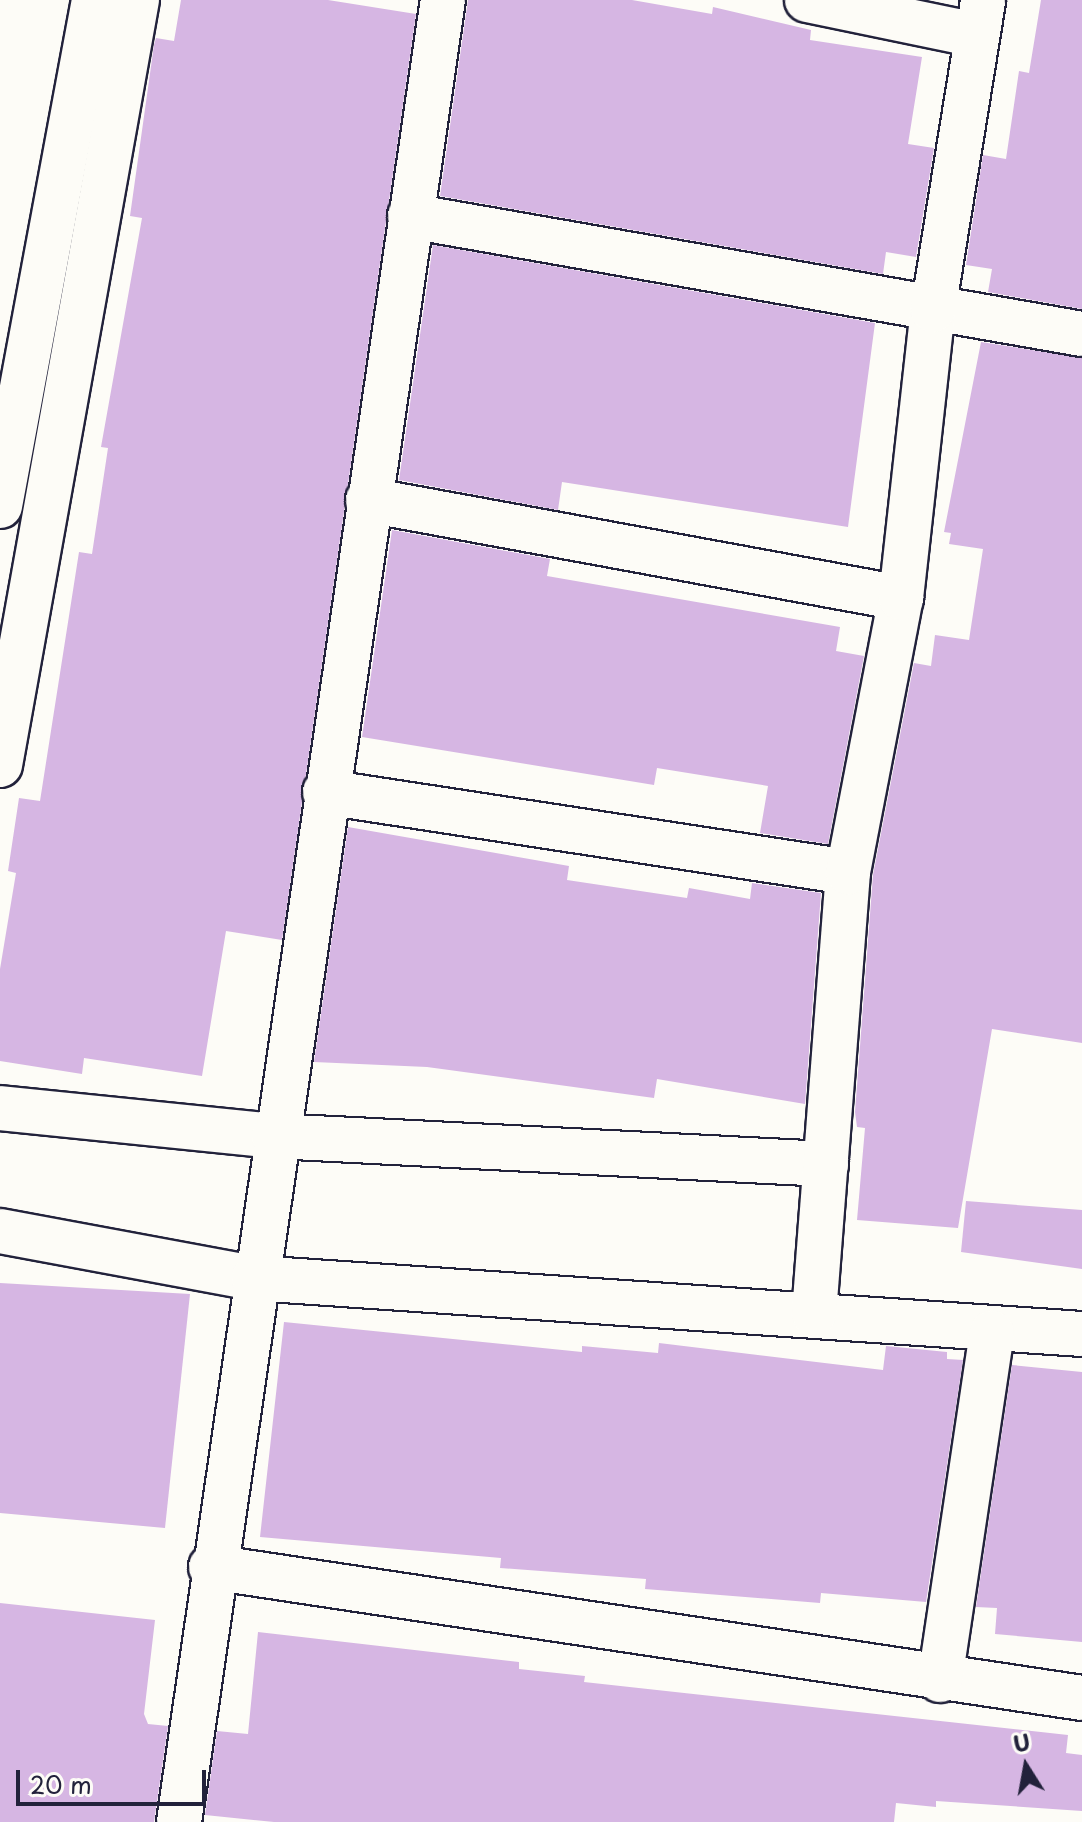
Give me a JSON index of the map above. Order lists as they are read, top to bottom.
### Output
{
  "scale_bar": "20 m",
  "north": "top"
}
